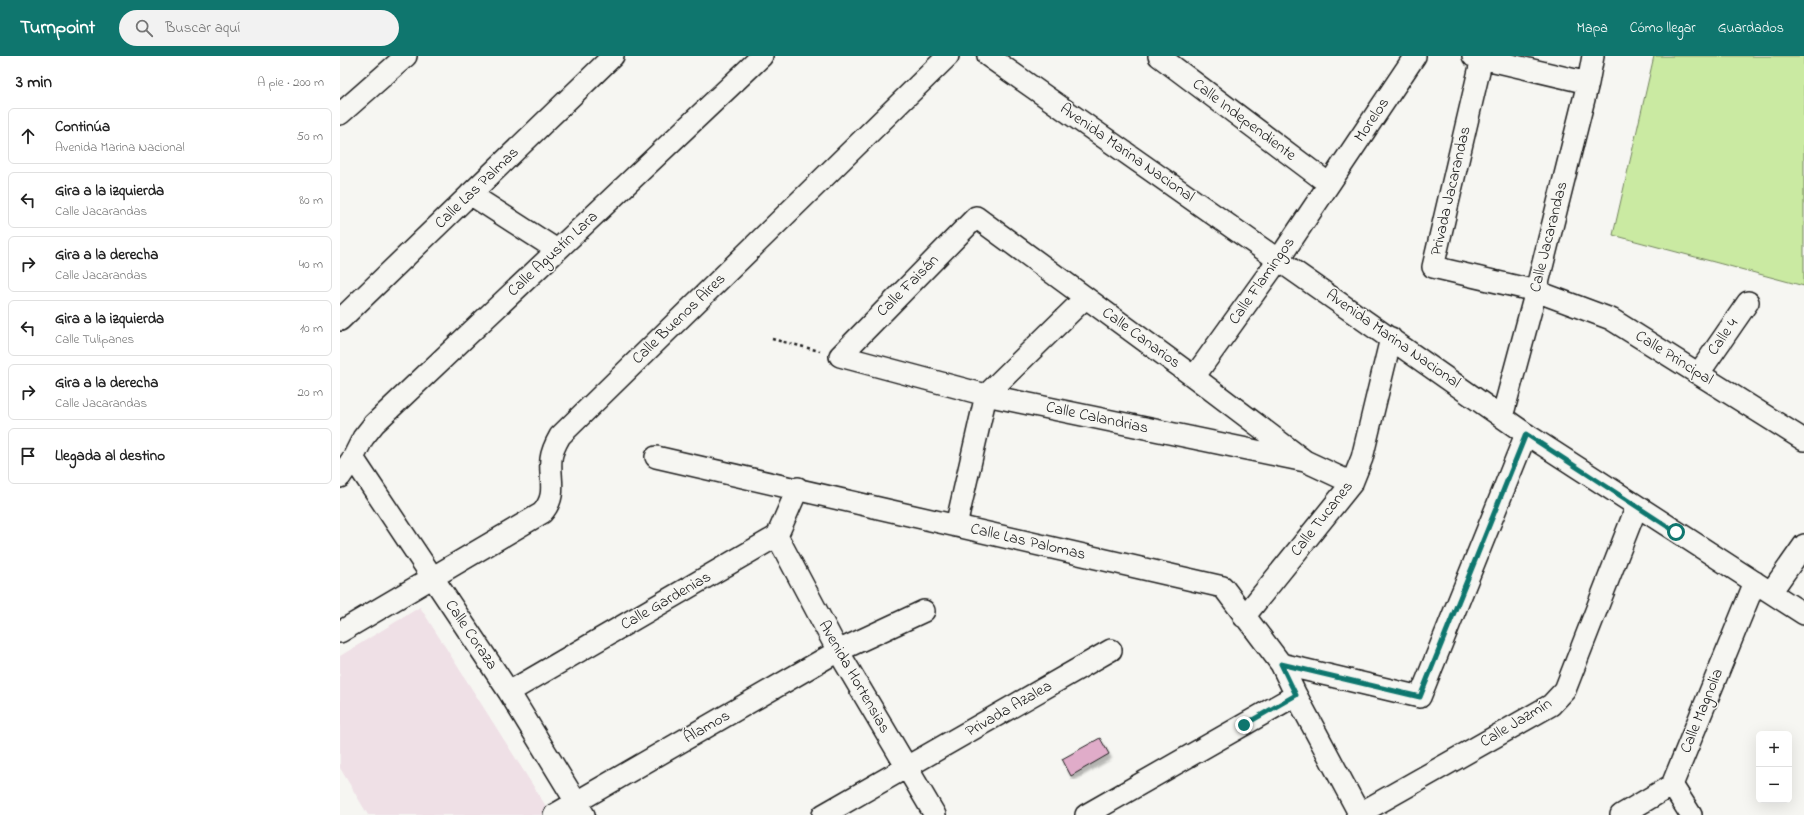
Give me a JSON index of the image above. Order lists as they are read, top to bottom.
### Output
{
  "streets": {
    "street": [
      "Calle Independiente",
      "Morelos",
      "Avenida Marina Nacional",
      "Calle Las Palmas",
      "Privada Jacarandas",
      "Calle Jacarandas",
      "Calle Agustín Lara",
      "Calle Flamingos",
      "Calle Faisán",
      "Calle Buenos Aires",
      "Calle 4",
      "Calle Canarios",
      "Calle Principal",
      "Calle Calandrias",
      "Calle Tucanes",
      "Calle Las Palomas",
      "Calle Gardenias",
      "Calle Coraza",
      "Avenida Hortensias",
      "Privada Azalea",
      "Calle Magnolia",
      "Calle Jazmín",
      "Álamos"
    ]
  },
  "crossings": [
    ["Calle Independiente", "Morelos"],
    ["Calle Independiente", "Calle Flamingos"],
    ["Morelos", "Calle Flamingos"],
    ["Avenida Marina Nacional", "Calle Jacarandas"],
    ["Avenida Marina Nacional", "Calle Flamingos"],
    ["Avenida Marina Nacional", "Calle Tucanes"],
    ["Avenida Marina Nacional", "Calle Magnolia"],
    ["Avenida Marina Nacional", "Calle Jazmín"],
    ["Privada Jacarandas", "Calle Jacarandas"],
    ["Privada Jacarandas", "Calle Principal"],
    ["Calle Jacarandas", "Calle Principal"],
    ["Calle Agustín Lara", "Calle Coraza"],
    ["Calle Flamingos", "Calle Canarios"],
    ["Calle Faisán", "Calle Canarios"],
    ["Calle Faisán", "Calle Calandrias"],
    ["Calle Buenos Aires", "Calle Coraza"],
    ["Calle 4", "Calle Principal"],
    ["Calle Canarios", "Calle Calandrias"],
    ["Calle Calandrias", "Calle Tucanes"],
    ["Calle Tucanes", "Calle Las Palomas"],
    ["Calle Las Palomas", "Calle Jazmín"],
    ["Calle Gardenias", "Calle Coraza"],
    ["Calle Gardenias", "Avenida Hortensias"],
    ["Calle Coraza", "Álamos"],
    ["Avenida Hortensias", "Privada Azalea"],
    ["Avenida Hortensias", "Álamos"]
  ],
  "page": {
    "header": "Turnpoint",
    "search": "Buscar aquí",
    "nav": ["Mapa", "Cómo llegar", "Guardados"],
    "heading": ["3 min", "A pie · 200 m"],
    "list": [
      ["Continúa", "Avenida Marina Nacional", "50 m"],
      ["Gira a la izquierda", "Calle Jacarandas", "80 m"],
      ["Gira a la derecha", "Calle Jacarandas", "40 m"],
      ["Gira a la izquierda", "Calle Tulipanes", "10 m"],
      ["Gira a la derecha", "Calle Jacarandas", "20 m"],
      "Llegada al destino"
    ],
    "map_buttons": ["+", "−"]
  }
}
